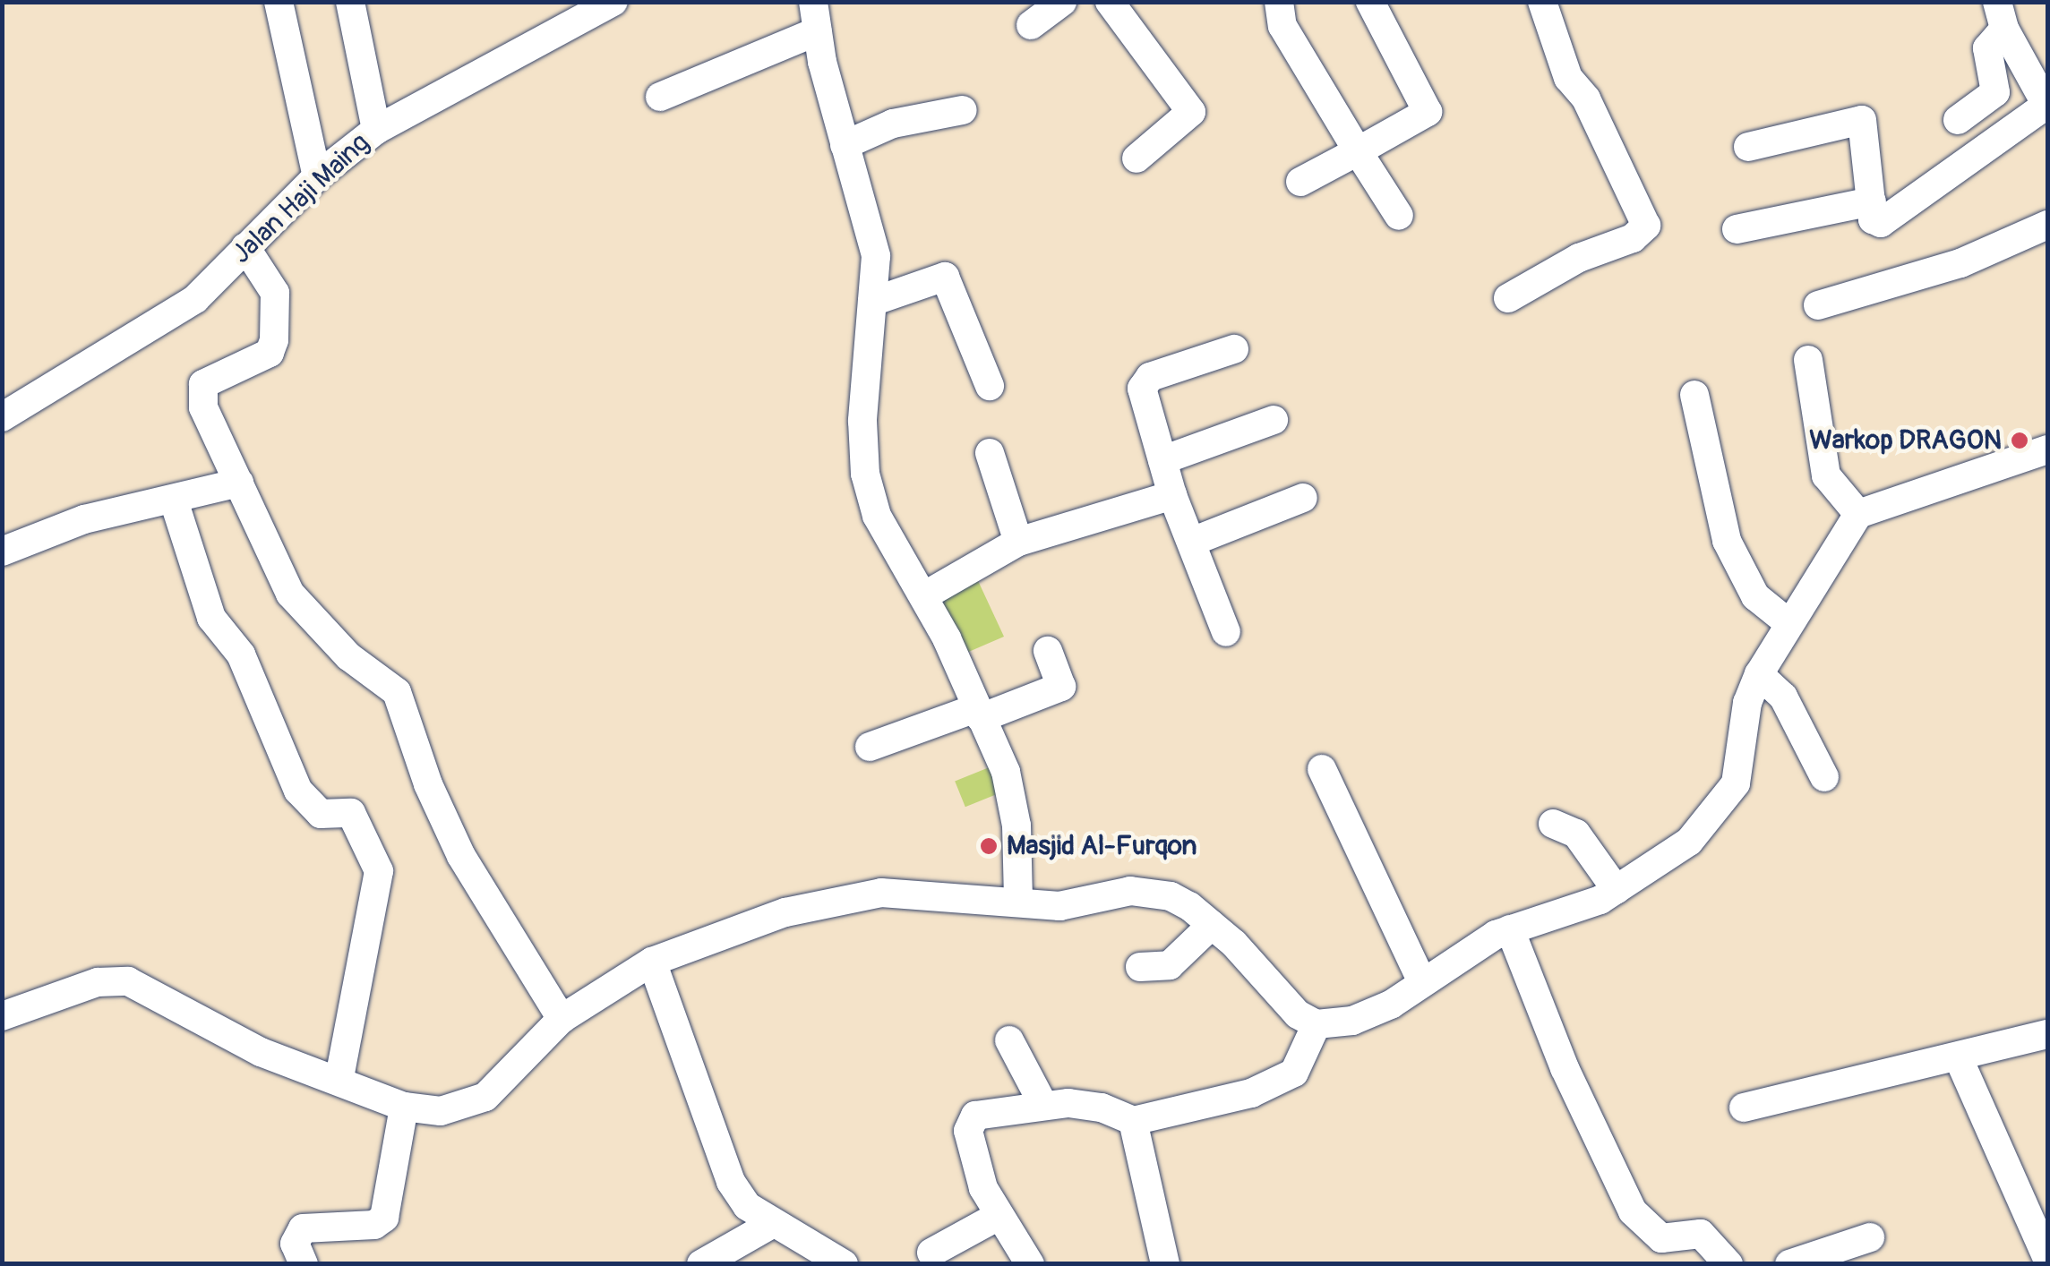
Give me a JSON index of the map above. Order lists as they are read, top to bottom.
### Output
{
  "streets": {
    "street": ["Jalan Haji Maing"]
  },
  "places": ["Warkop DRAGON", "Masjid Al-Furqon"]
}
